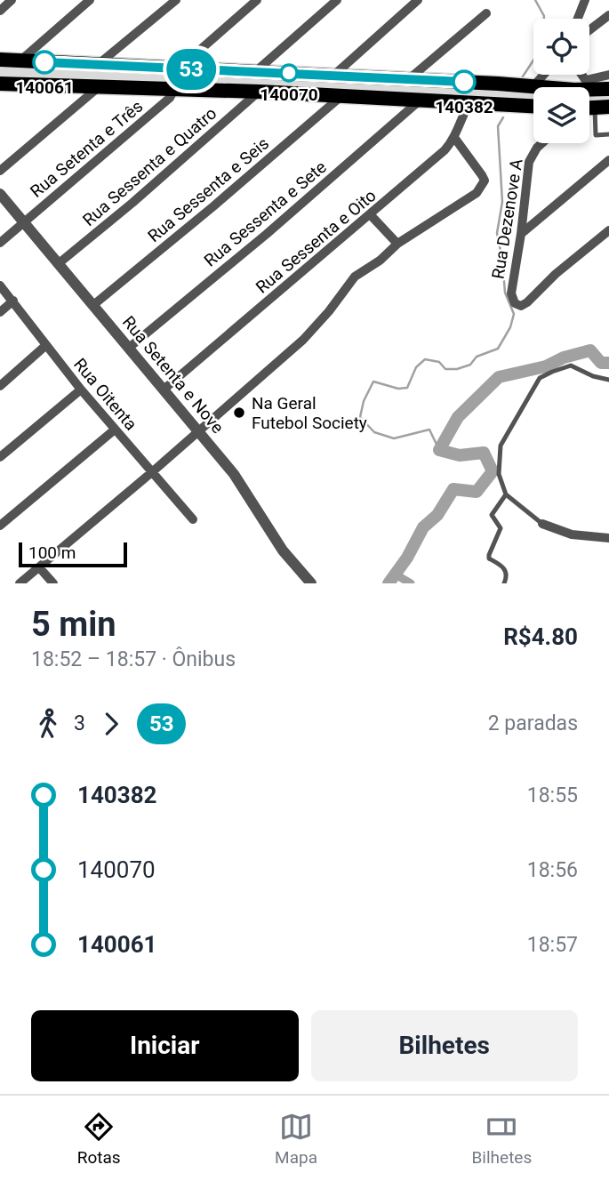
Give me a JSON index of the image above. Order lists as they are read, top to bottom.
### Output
{
  "streets": {
    "street": [
      "Rua Setenta e Três",
      "Rua Sessenta e Quatro",
      "Rua Sessenta e Seis",
      "Rua Sessenta e Sete",
      "Rua Dezenove A",
      "Rua Sessenta e Oito",
      "Rua Setenta e Nove",
      "Rua Oitenta"
    ]
  },
  "crossings": [
    ["Rua Setenta e Três", "Rua Setenta e Nove"],
    ["Rua Sessenta e Quatro", "Rua Setenta e Nove"],
    ["Rua Sessenta e Seis", "Rua Setenta e Nove"],
    ["Rua Sessenta e Sete", "Rua Setenta e Nove"],
    ["Rua Sessenta e Oito", "Rua Setenta e Nove"]
  ],
  "places": [
    "140061",
    "140070",
    "140382",
    "Na Geral Futebol Society"
  ],
  "lines": ["bus line 53"],
  "scale_bar": "100 m",
  "page": {
    "on_map": "53",
    "scale": "100 m",
    "heading": ["5 min", "18:52 – 18:57 · Ônibus", "R$4.80"],
    "legs": ["3", "53", "2 paradas"],
    "list": [
      {
        "name": "140382",
        "value": "18:55"
      },
      {
        "name": "140070",
        "value": "18:56"
      },
      {
        "name": "140061",
        "value": "18:57"
      }
    ],
    "buttons": ["Iniciar", "Bilhetes"],
    "tabs": ["Rotas", "Mapa", "Bilhetes"]
  }
}
